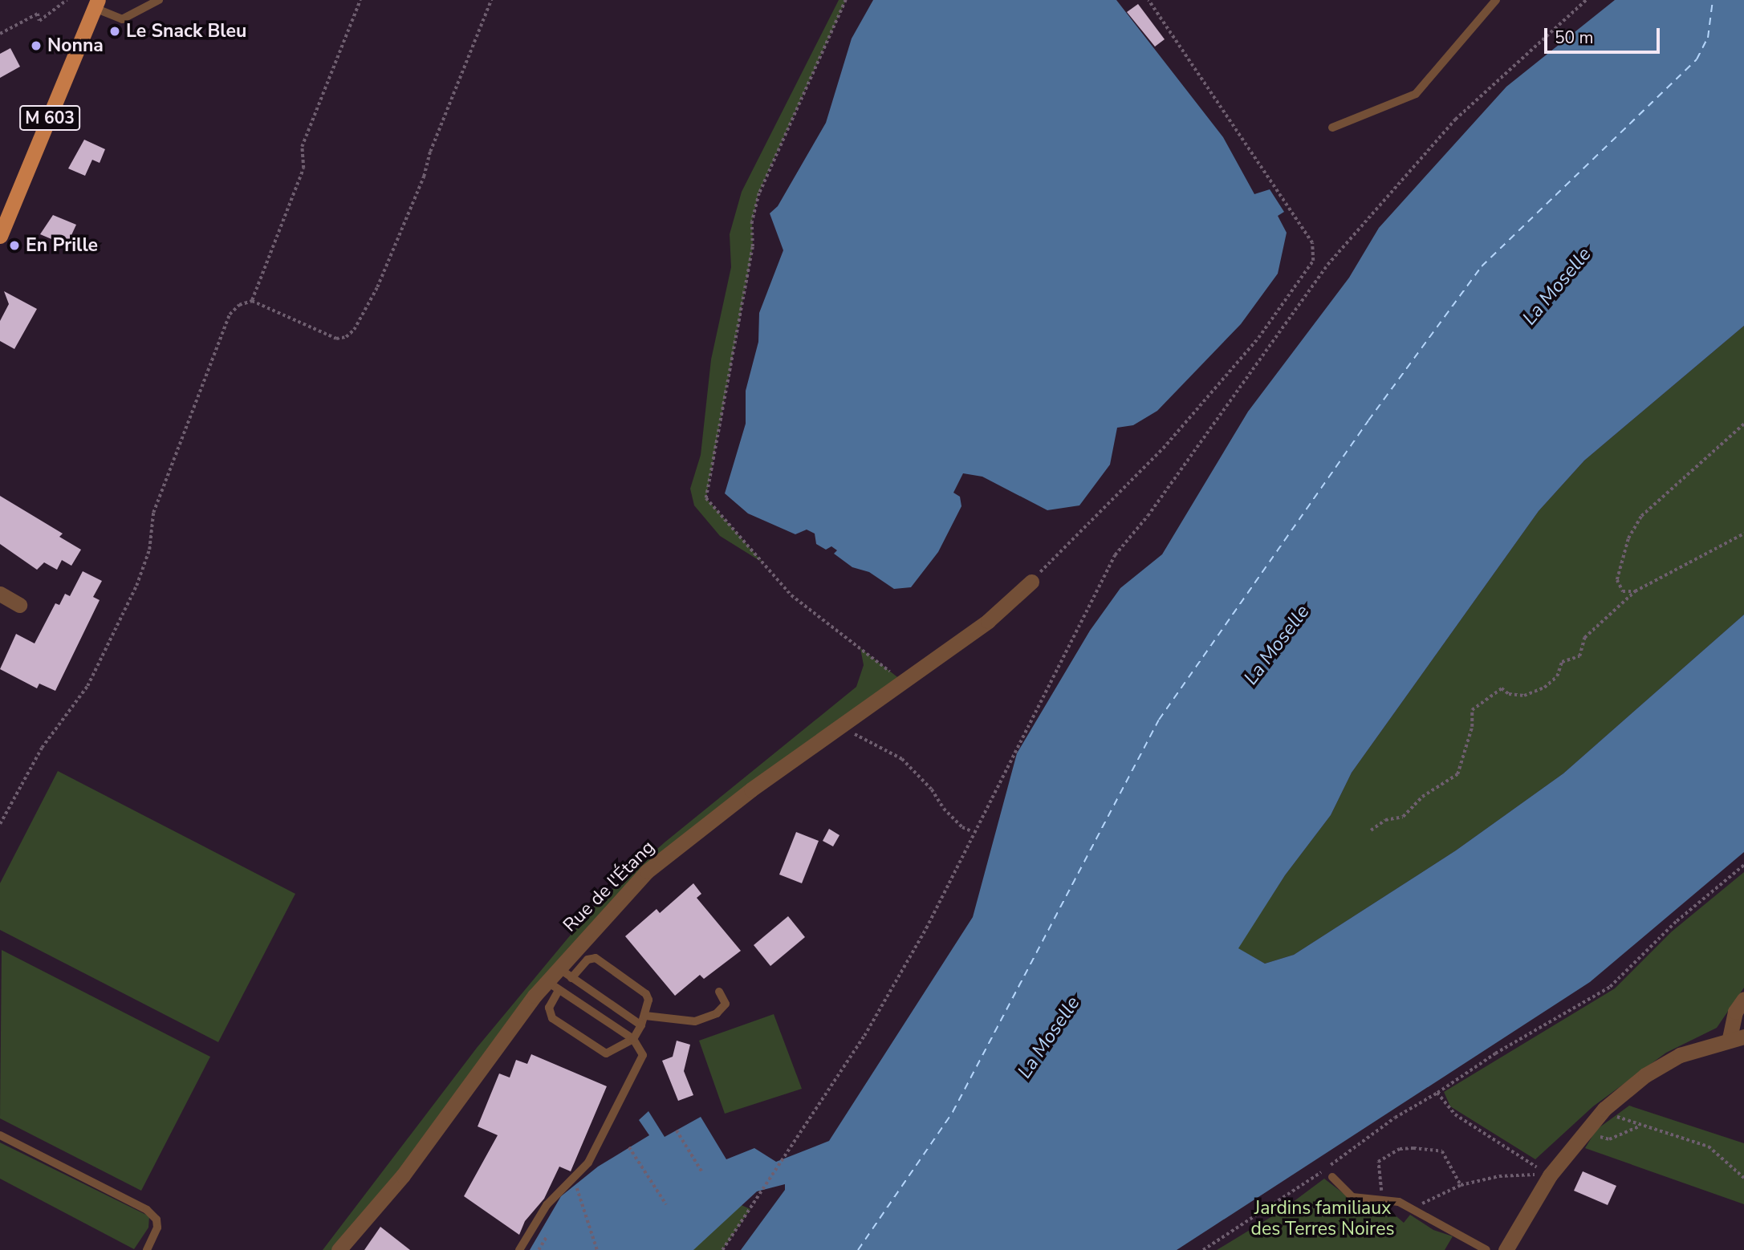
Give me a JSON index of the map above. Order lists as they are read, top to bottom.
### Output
{
  "streets": {
    "main road": ["M 603"],
    "street": ["Rue de l'Étang"]
  },
  "water": ["La Moselle"],
  "parks": ["Jardins familiaux des Terres Noires"],
  "places": ["Le Snack Bleu", "Nonna", "En Prille"],
  "scale_bar": "50 m"
}
